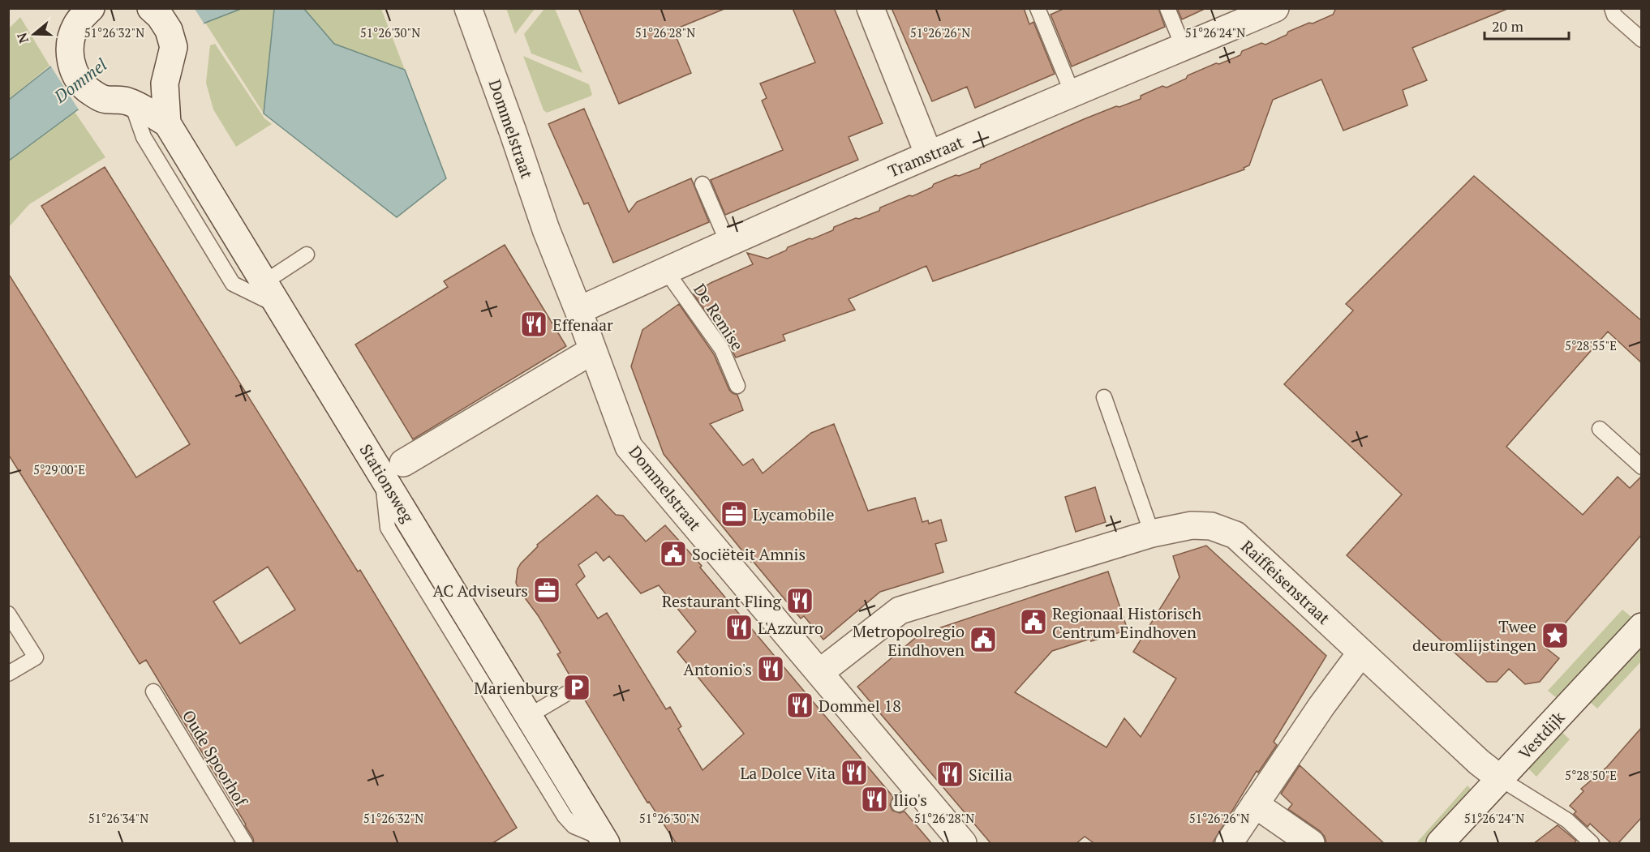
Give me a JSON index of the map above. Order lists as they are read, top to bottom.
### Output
{
  "streets": {
    "street": [
      "Dommelstraat",
      "Tramstraat",
      "Stationsweg",
      "Raiffeisenstraat",
      "Vestdijk"
    ],
    "lane": ["De Remise", "Oude Spoorhof"]
  },
  "crossings": [
    ["Dommelstraat", "Tramstraat"],
    ["Dommelstraat", "Raiffeisenstraat"],
    ["Tramstraat", "De Remise"],
    ["Raiffeisenstraat", "Vestdijk"]
  ],
  "water": ["Dommel"],
  "places": {
    "restaurant": [
      "Effenaar",
      "Restaurant Fling",
      "L'Azzurro",
      "Antonio's",
      "Dommel 18",
      "La Dolce Vita",
      "Sicilia",
      "Ilio's"
    ],
    "office": ["Lycamobile", "AC Adviseurs"],
    "public building": ["Sociëteit Amnis", "Regionaal Historisch Centrum Eindhoven", "Metropoolregio Eindhoven"],
    "place": ["Twee deuromlijstingen"],
    "parking": ["Marienburg"]
  },
  "scale_bar": "20 m",
  "north": "left",
  "coordinates": [
    "51°26'24\"N",
    "51°26'32\"N",
    "51°26'30\"N",
    "51°26'28\"N",
    "51°26'26\"N",
    "5°28'55\"E",
    "5°29'00\"E",
    "5°28'50\"E",
    "51°26'34\"N"
  ]
}
